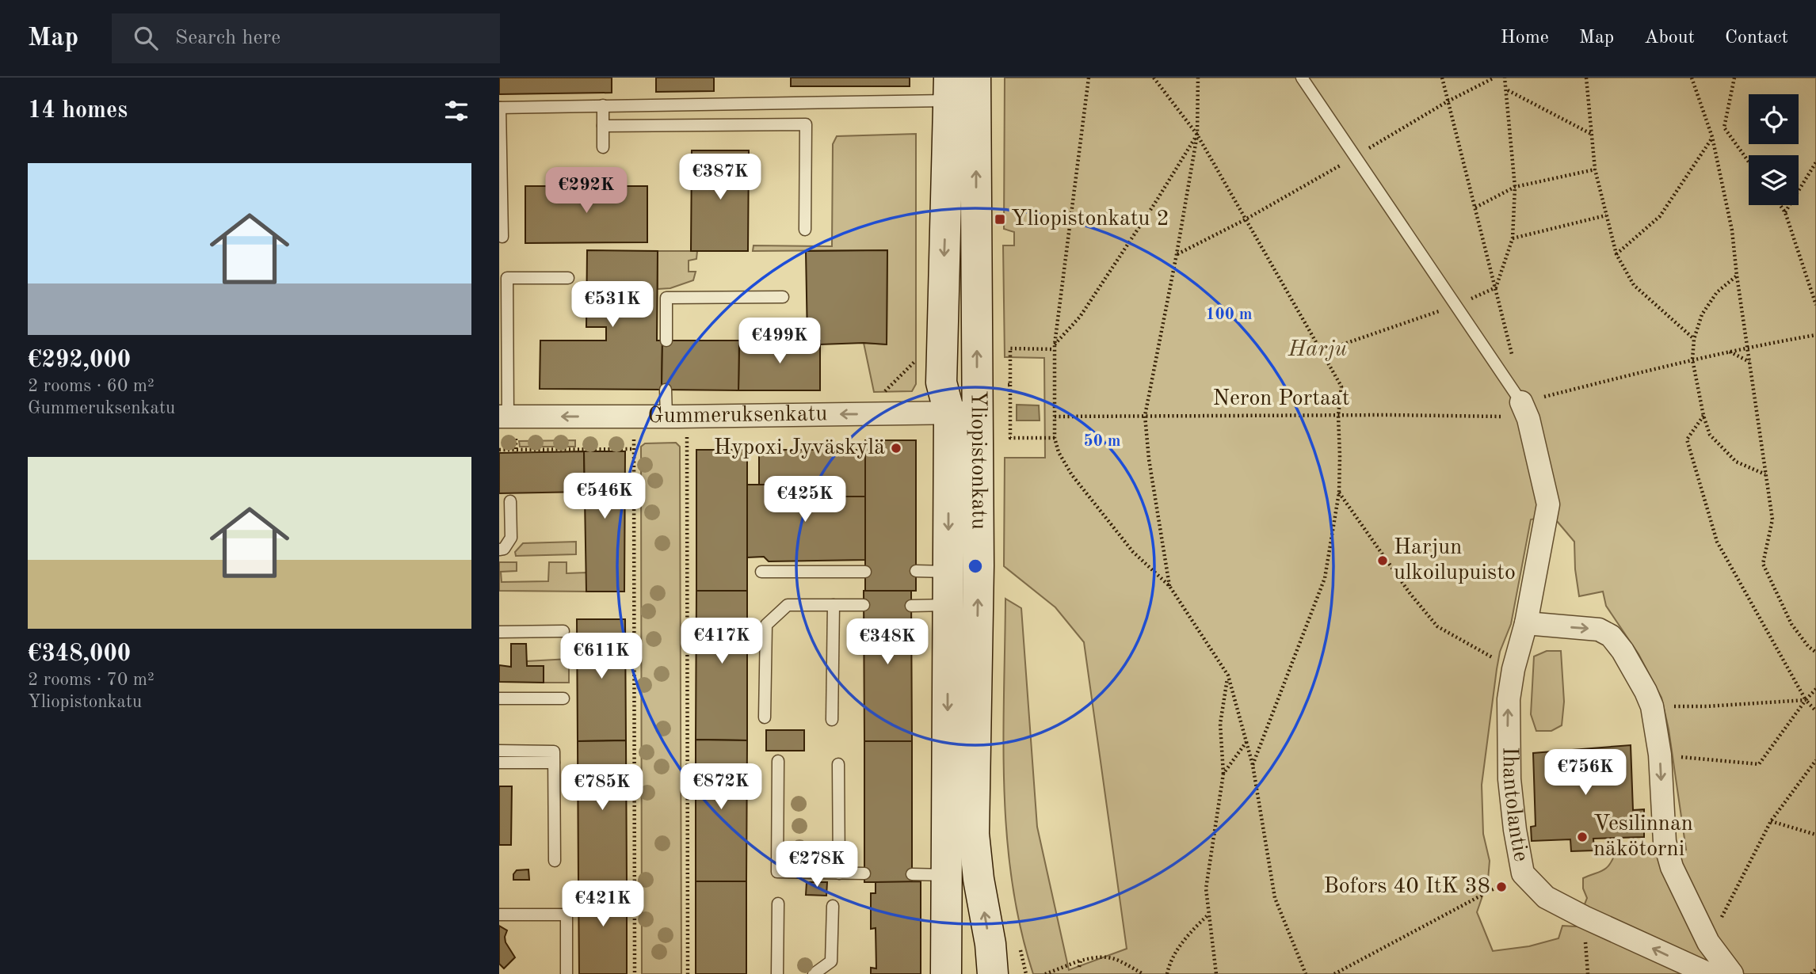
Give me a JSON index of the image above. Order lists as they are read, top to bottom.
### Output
{
  "streets": {
    "main road": ["Yliopistonkatu"],
    "street": ["Gummeruksenkatu", "Ihantolantie"],
    "path": ["Neron Portaat"]
  },
  "crossings": [
    ["Neron Portaat", "Ihantolantie"],
    ["Gummeruksenkatu", "Yliopistonkatu"]
  ],
  "one_way": ["Gummeruksenkatu"],
  "parks": ["Harju"],
  "places": {
    "transit": ["Yliopistonkatu 2"],
    "other": [
      "Hypoxi Jyväskylä",
      "Harjun ulkoilupuisto",
      "Vesilinnan näkötorni",
      "Bofors 40 ItK 38"
    ]
  },
  "page": {
    "header": "Map",
    "search": "Search here",
    "nav": [
      "Home",
      "Map",
      "About",
      "Contact"
    ],
    "heading": "14 homes",
    "list": [
      {
        "name": "€292,000",
        "note": "2 rooms · 60 m² · Gummeruksenkatu"
      },
      {
        "name": "€348,000",
        "note": "2 rooms · 70 m² · Yliopistonkatu"
      }
    ],
    "price": [
      "€387K",
      "€292K",
      "€531K",
      "€499K",
      "€546K",
      "€425K",
      "€417K",
      "€348K",
      "€611K",
      "€756K",
      "€872K",
      "€785K",
      "€278K",
      "€421K"
    ]
  },
  "rings": ["100 m", "50 m"]
}
